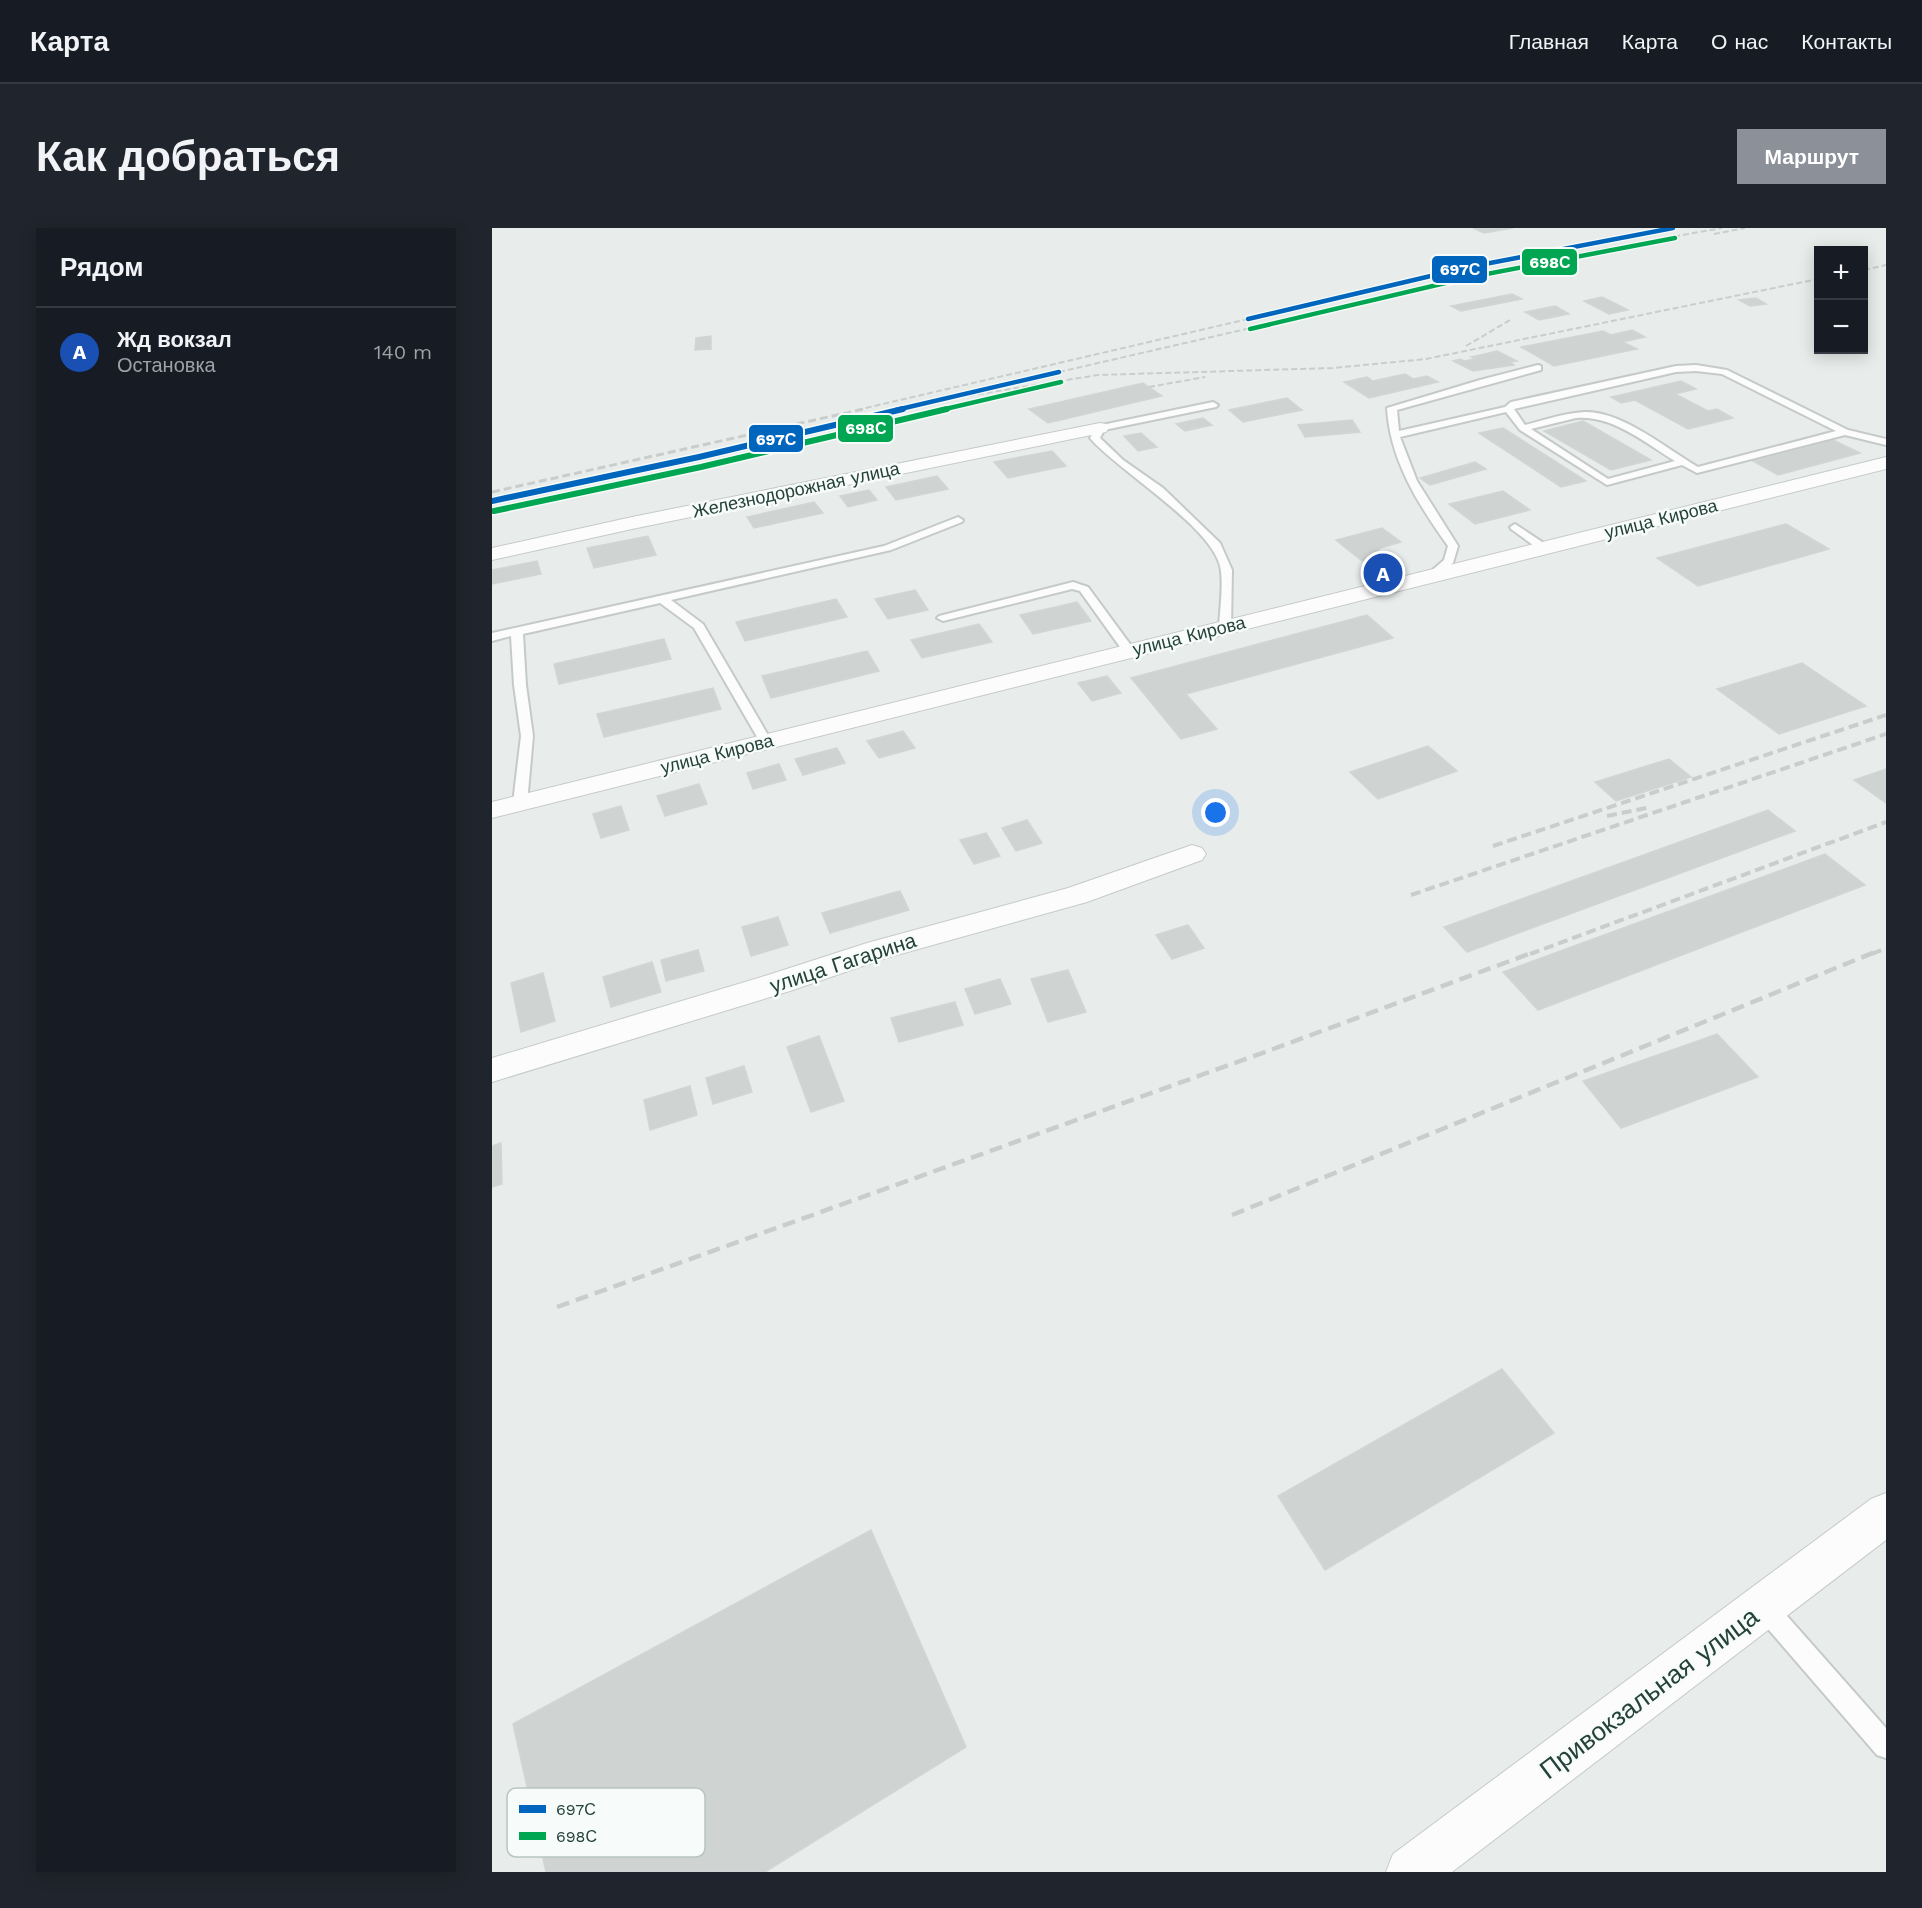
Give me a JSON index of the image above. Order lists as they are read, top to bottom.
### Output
{
  "streets": {
    "street": [
      "Железнодорожная улица",
      "улица Кирова",
      "улица Гагарина",
      "Привокзальная улица"
    ]
  },
  "lines": ["transit line 697С", "transit line 698С"],
  "legend": ["697С", "698С"],
  "page": {
    "header": "Карта",
    "nav": [
      "Главная",
      "Карта",
      "О нас",
      "Контакты"
    ],
    "buttons": "Маршрут",
    "title": "Как добраться",
    "heading": "Рядом",
    "map_buttons": ["+", "−"],
    "list": [
      {
        "mark": "A",
        "name": "Жд вокзал",
        "note": "Остановка",
        "value": "140 m"
      }
    ],
    "pins": "A"
  }
}
